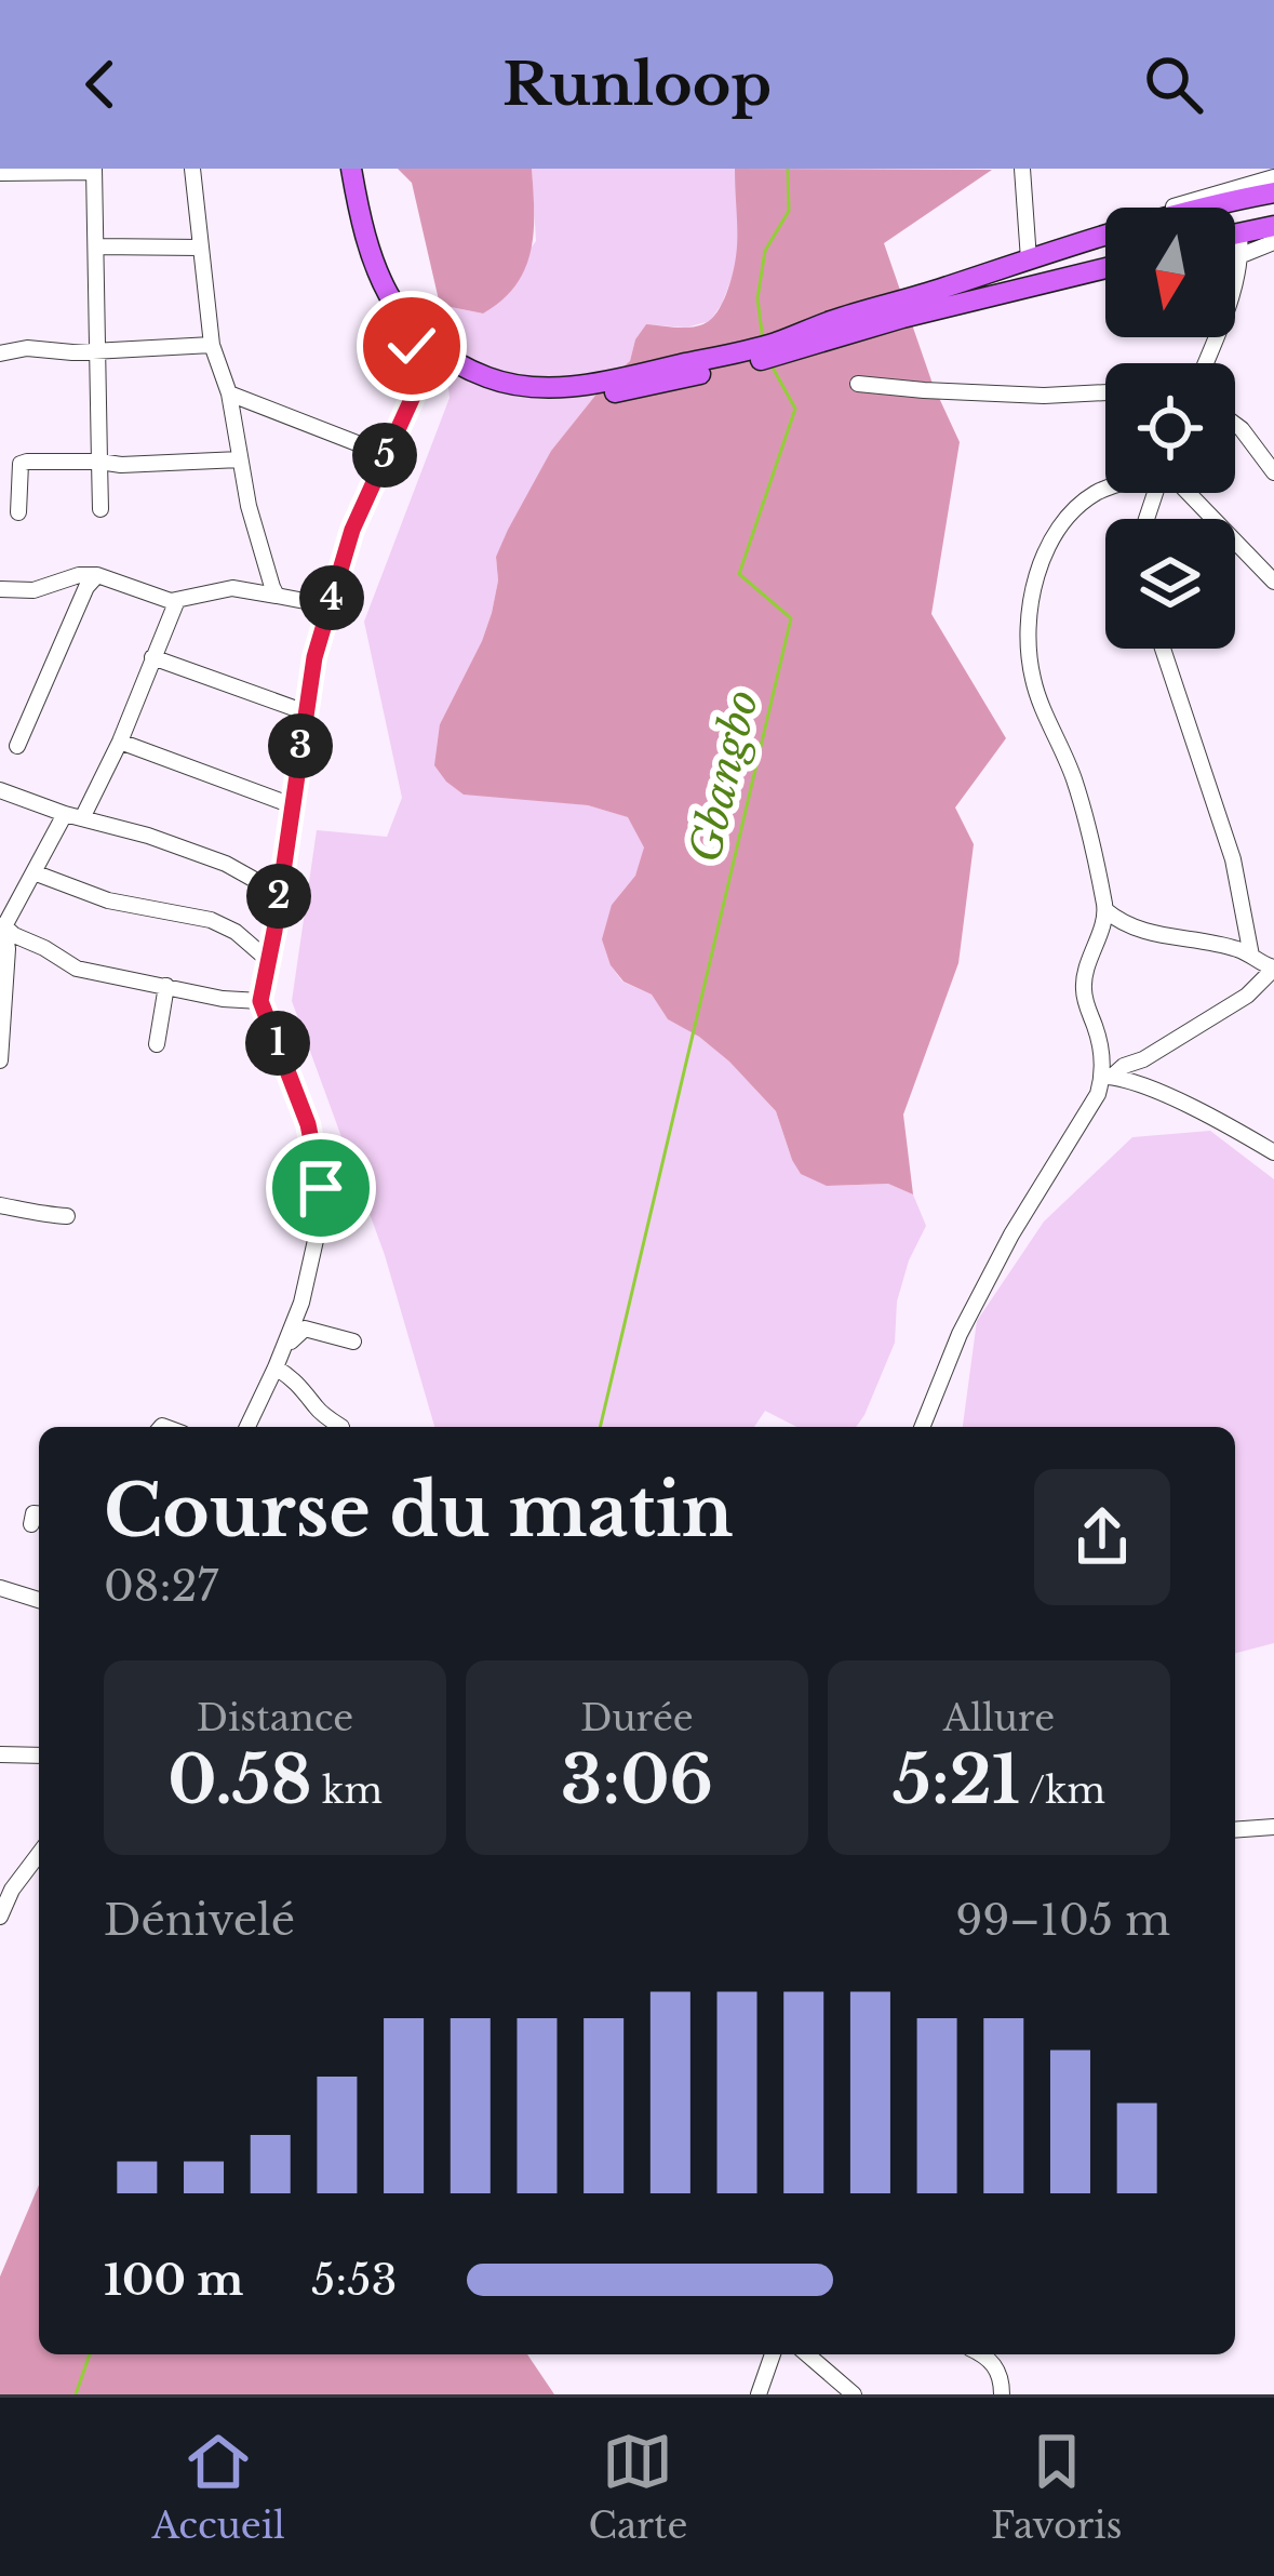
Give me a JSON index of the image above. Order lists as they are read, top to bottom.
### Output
{
  "water": ["Gbangbo"],
  "north": "bottom",
  "page": {
    "header": "Runloop",
    "pins": [
      "5",
      "4",
      "3",
      "2",
      "1"
    ],
    "heading": ["Course du matin", "08:27"],
    "stats": [
      ["Distance", "0.58 km"],
      ["Durée", "3:06"],
      ["Allure", "5:21 /km"]
    ],
    "chart": ["Dénivelé", "99–105 m"],
    "list": [
      {
        "name": "100 m",
        "note": "5:53"
      }
    ],
    "tabs": ["Accueil", "Carte", "Favoris"]
  }
}
